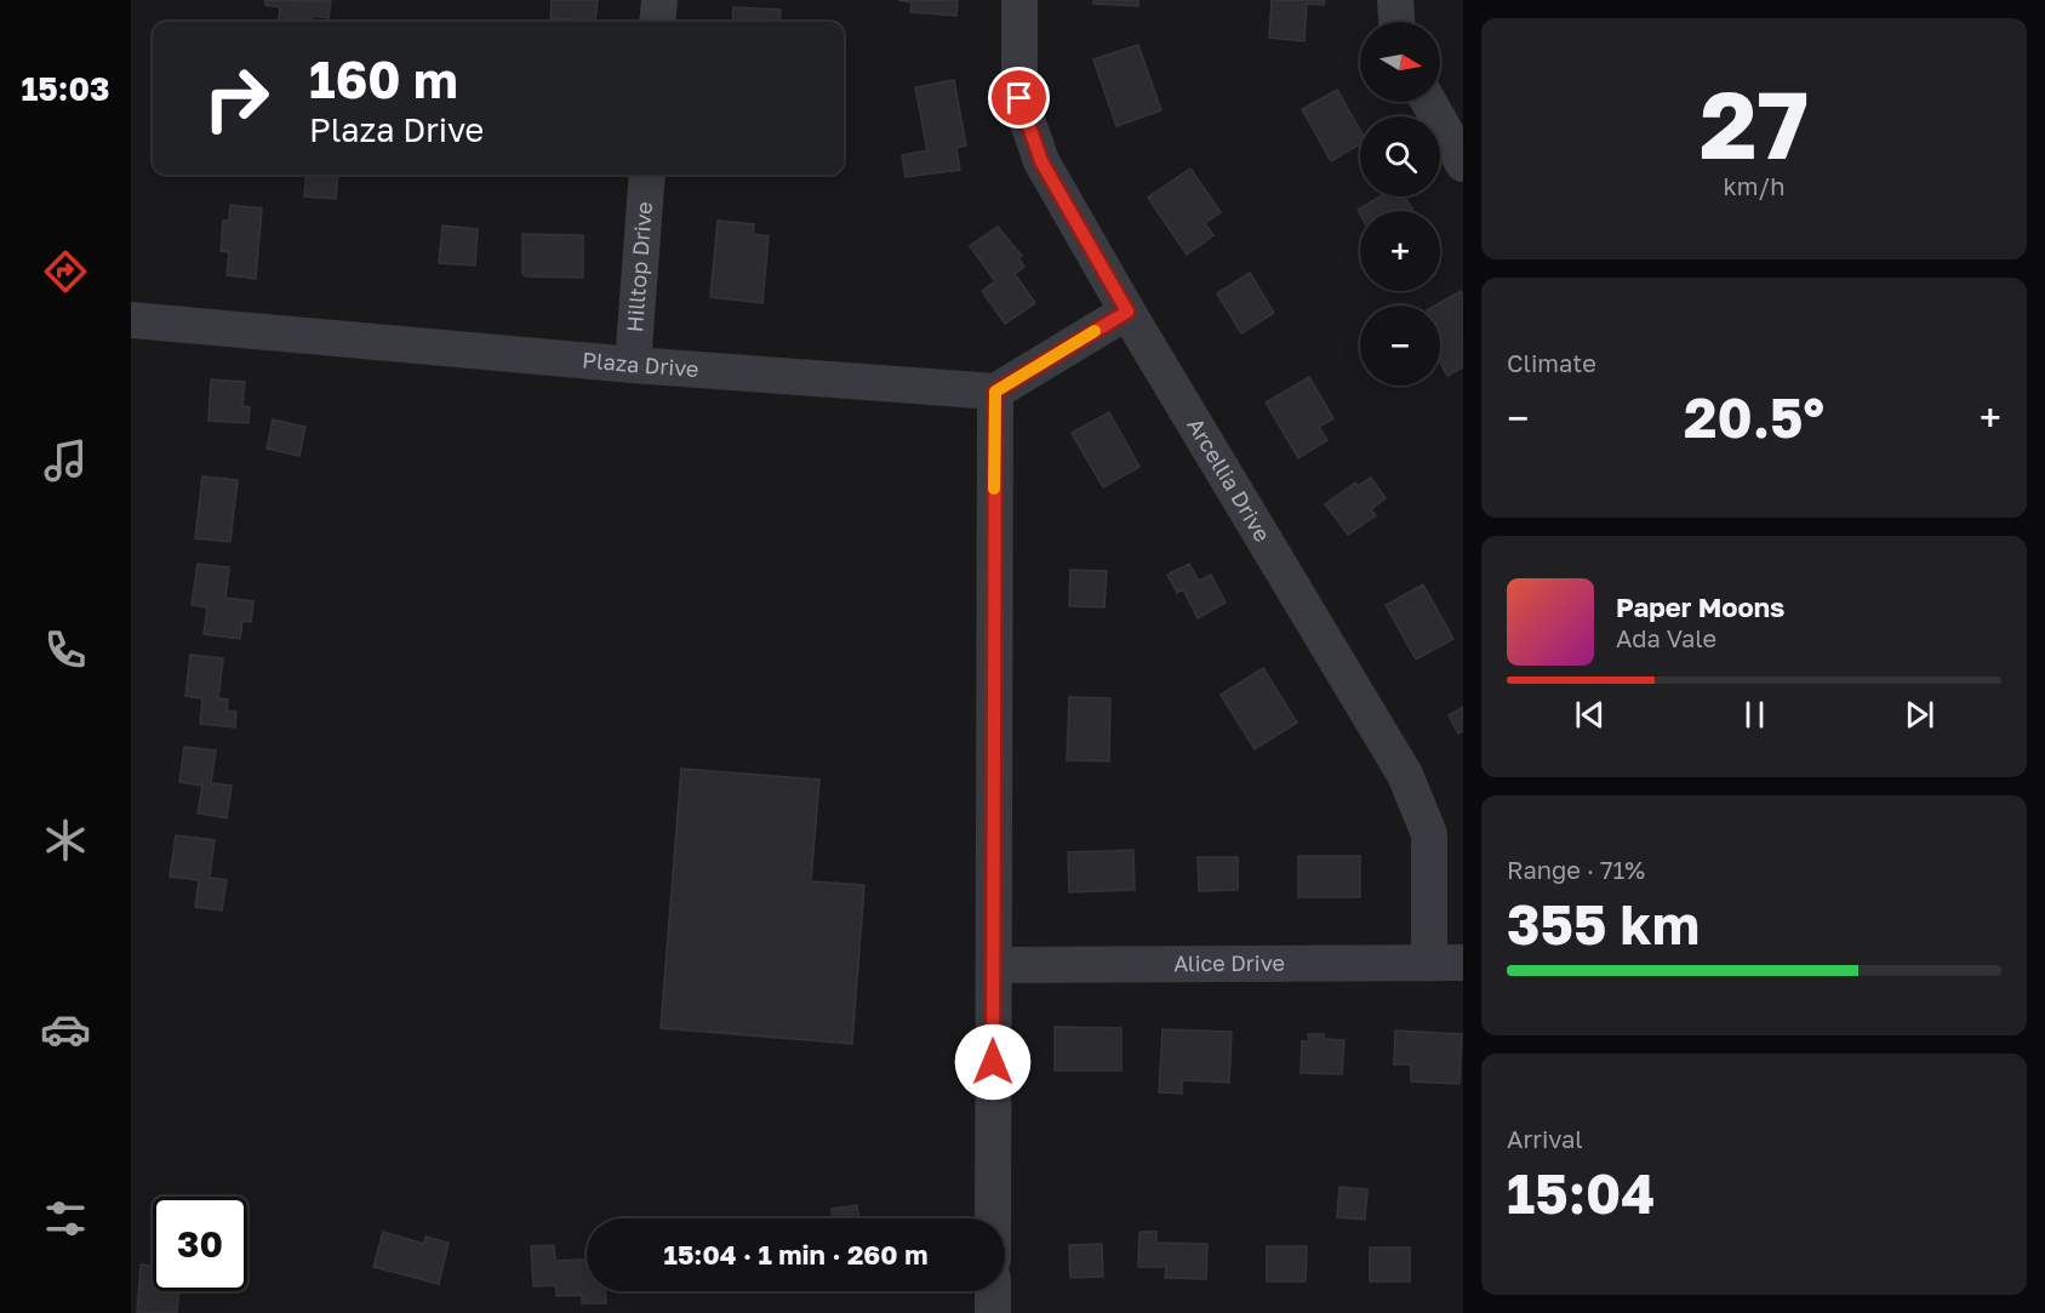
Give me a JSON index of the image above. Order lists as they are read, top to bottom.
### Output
{
  "streets": {
    "street": [
      "Hilltop Drive",
      "Plaza Drive",
      "Arcellia Drive",
      "Alice Drive"
    ]
  },
  "crossings": [
    ["Hilltop Drive", "Plaza Drive"],
    ["Arcellia Drive", "Alice Drive"]
  ],
  "north": "right",
  "page": {
    "tabs": "15:03",
    "tile": [
      ["27", "km/h"],
      "Climate",
      ["Range · 71%", "355 km"],
      ["Arrival", "15:04"]
    ],
    "map_buttons": ["+", "−"],
    "turn": ["160 m", "Plaza Drive"],
    "heat": ["−", "20.5°", "+"],
    "song": ["Paper Moons", "Ada Vale"],
    "limit": "30",
    "trip": "15:04 · 1 min · 260 m"
  }
}
